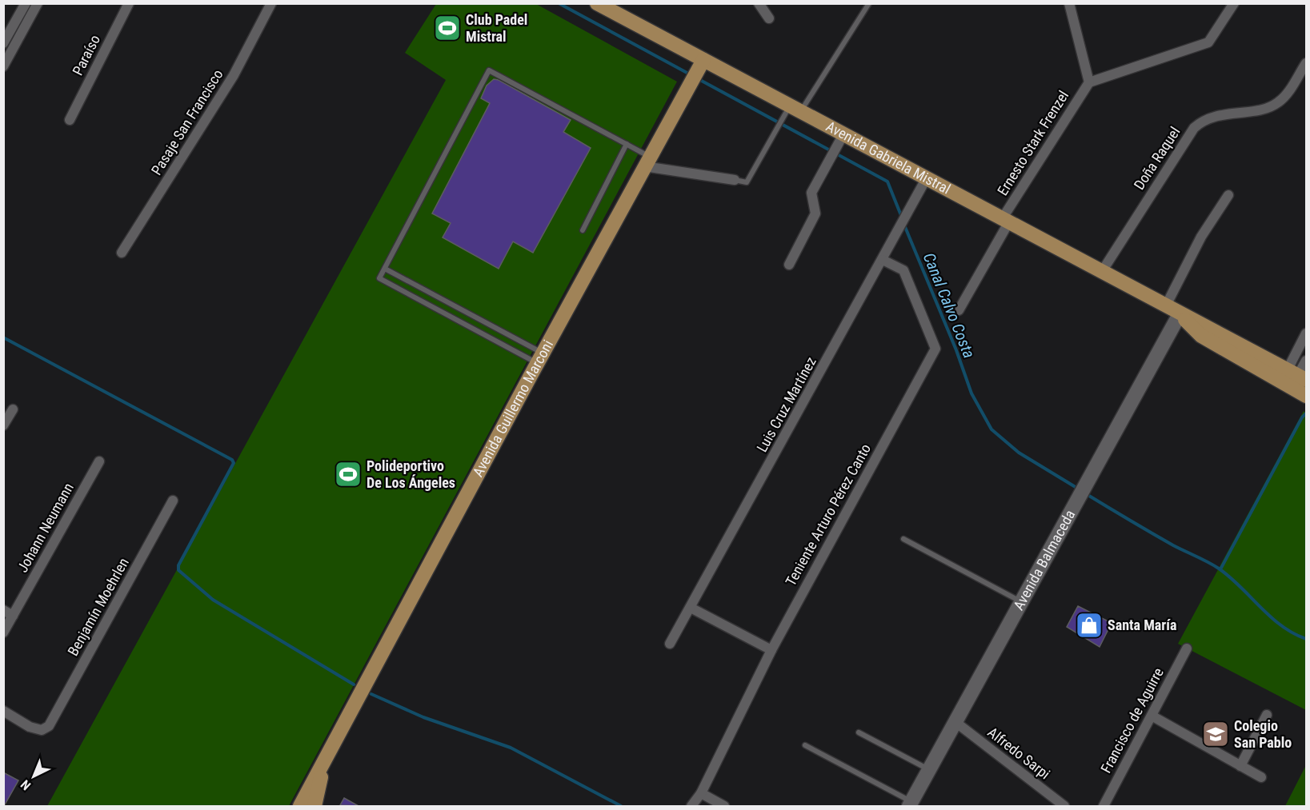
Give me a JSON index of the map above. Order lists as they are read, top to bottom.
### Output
{
  "streets": {
    "main road": ["Avenida Gabriela Mistral", "Avenida Guillermo Marconi", "Avenida Balmaceda"],
    "street": [
      "Paraíso",
      "Pasaje San Francisco",
      "Ernesto Stark Frenzel",
      "Doña Raquel",
      "Luis Cruz Martínez",
      "Teniente Arturo Pérez Canto",
      "Johann Neumann",
      "Benjamín Moehrlen",
      "Francisco de Aguirre",
      "Alfredo Sarpi"
    ]
  },
  "crossings": [
    ["Ernesto Stark Frenzel", "Avenida Gabriela Mistral"],
    ["Doña Raquel", "Avenida Gabriela Mistral"],
    ["Avenida Gabriela Mistral", "Luis Cruz Martínez"],
    ["Avenida Gabriela Mistral", "Avenida Guillermo Marconi"],
    ["Avenida Gabriela Mistral", "Avenida Balmaceda"],
    ["Luis Cruz Martínez", "Teniente Arturo Pérez Canto"],
    ["Avenida Balmaceda", "Alfredo Sarpi"]
  ],
  "water": ["Canal Calvo Costa"],
  "places": {
    "sports": ["Club Padel Mistral", "Polideportivo De Los Ángeles"],
    "shop": ["Santa María"],
    "school or university": ["Colegio San Pablo"]
  },
  "north": "bottom left"
}
